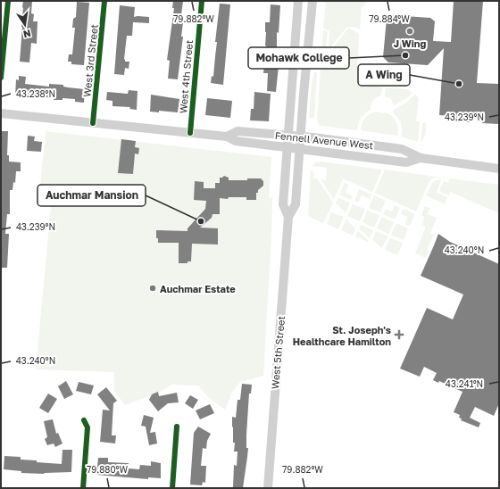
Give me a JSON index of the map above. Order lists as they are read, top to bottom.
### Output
{
  "streets": {
    "main road": ["Fennell Avenue West", "West 5th Street"],
    "street": ["West 3rd Street", "West 4th Street"]
  },
  "crossings": [
    ["West 3rd Street", "Fennell Avenue West"],
    ["West 4th Street", "Fennell Avenue West"],
    ["Fennell Avenue West", "West 5th Street"]
  ],
  "places": {
    "other": [
      "J Wing",
      "Mohawk College",
      "A Wing",
      "Auchmar Mansion",
      "Auchmar Estate"
    ],
    "health": ["St. Joseph's Healthcare Hamilton"]
  },
  "north": "bottom",
  "coordinates": [
    "79.882°W",
    "79.884°W",
    "43.238°N",
    "43.239°N",
    "43.240°N",
    "43.241°N",
    "79.880°W"
  ]
}
